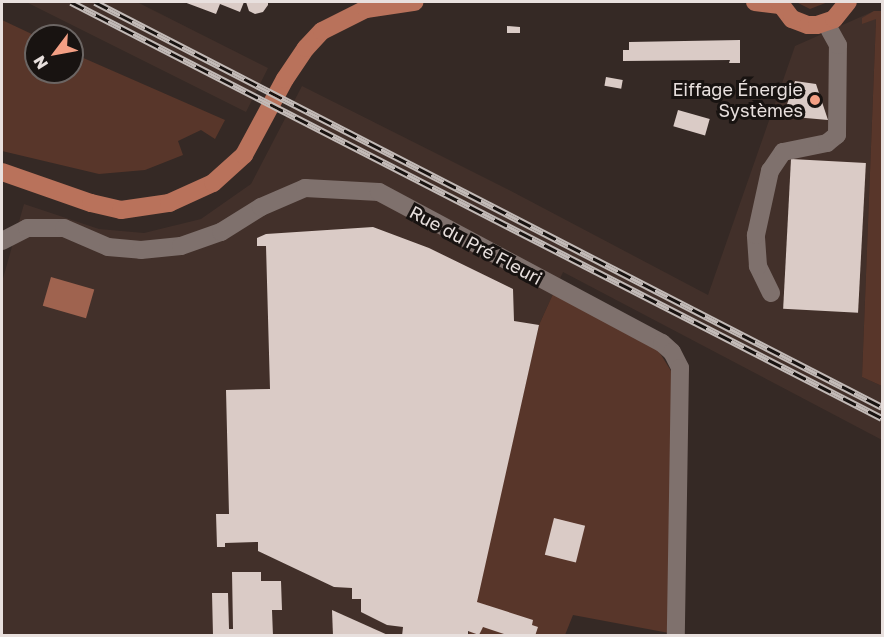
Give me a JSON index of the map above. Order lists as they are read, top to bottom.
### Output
{
  "streets": {
    "street": ["Rue du Pré Fleuri"]
  },
  "places": ["Eiffage Énergie Systèmes"],
  "north": "bottom left"
}
